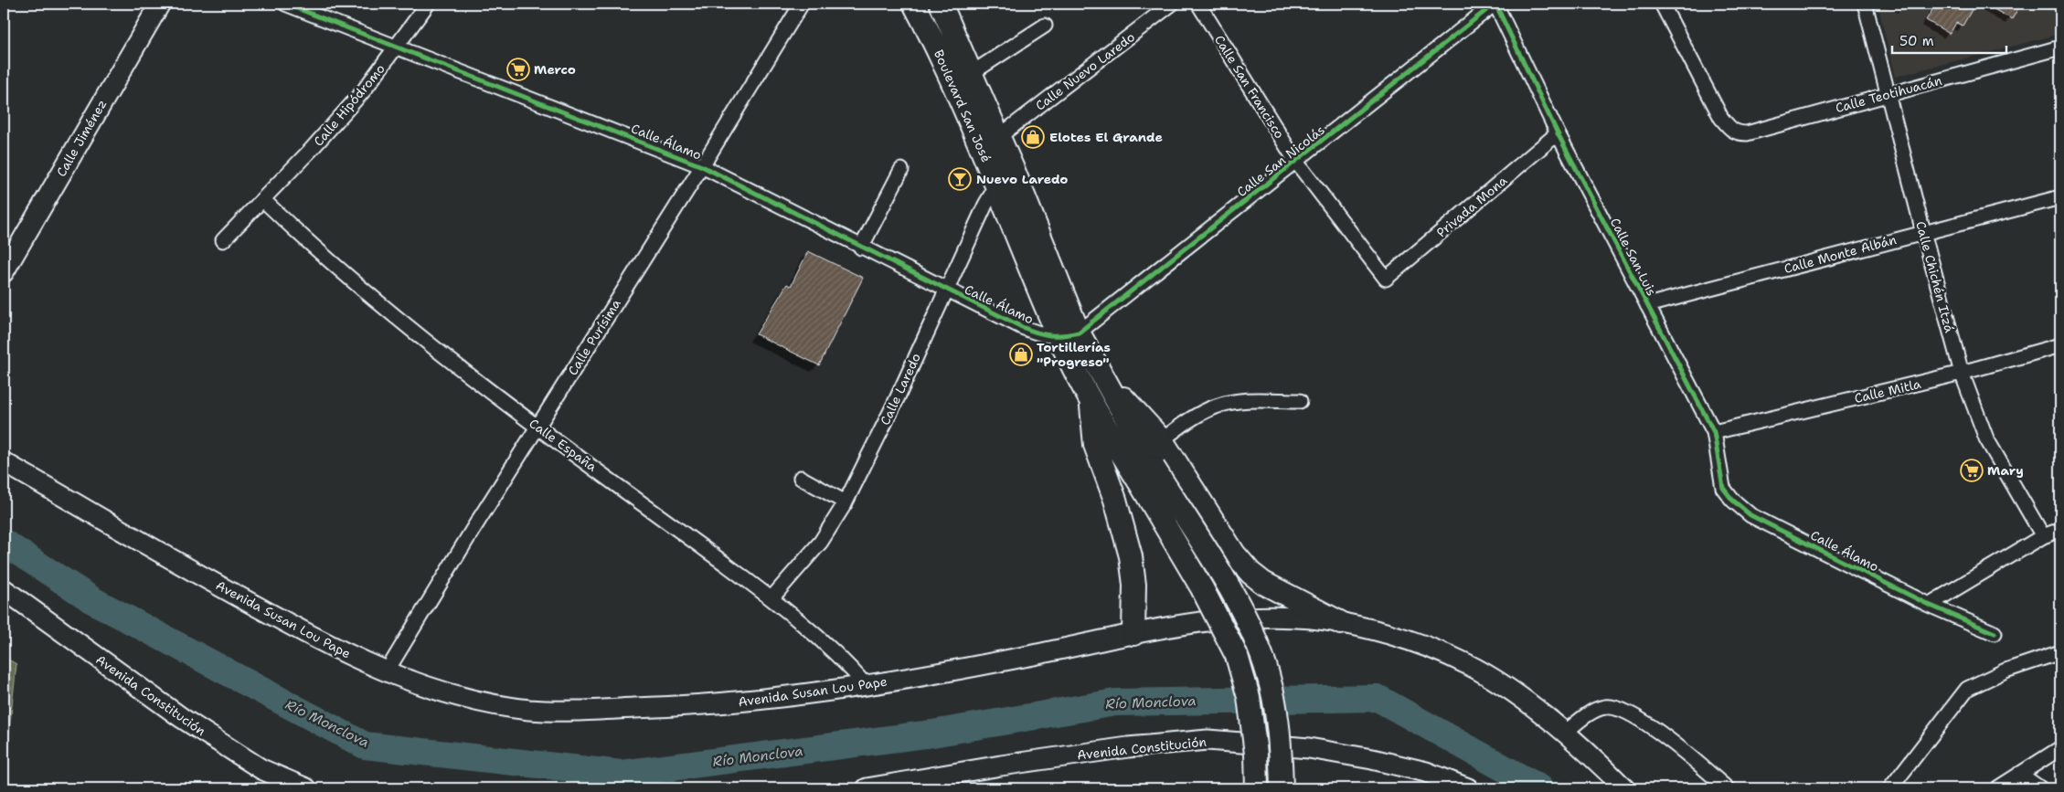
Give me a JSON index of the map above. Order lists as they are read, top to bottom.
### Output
{
  "streets": {
    "main road": [
      "Boulevard San José",
      "Calle Jiménez",
      "Avenida Susan Lou Pape",
      "Avenida Constitución"
    ],
    "street": [
      "Calle Nuevo Laredo",
      "Calle San Francisco",
      "Calle Teotihuacán",
      "Calle Hipódromo",
      "Calle Álamo",
      "Calle San Nicolás",
      "Privada Mona",
      "Calle Monte Albán",
      "Calle San Luis",
      "Calle Chichén Itzá",
      "Calle Purísima",
      "Calle Laredo",
      "Calle Mitla",
      "Calle España"
    ]
  },
  "crossings": [
    ["Calle Nuevo Laredo", "Boulevard San José"],
    ["Calle San Francisco", "Calle San Nicolás"],
    ["Calle San Francisco", "Privada Mona"],
    ["Calle Teotihuacán", "Calle Chichén Itzá"],
    ["Calle Hipódromo", "Calle Álamo"],
    ["Calle Hipódromo", "Calle España"],
    ["Boulevard San José", "Calle Álamo"],
    ["Boulevard San José", "Calle San Nicolás"],
    ["Boulevard San José", "Calle Laredo"],
    ["Calle Álamo", "Calle San Nicolás"],
    ["Calle Álamo", "Calle San Luis"],
    ["Calle Álamo", "Calle Purísima"],
    ["Calle Álamo", "Calle Laredo"],
    ["Calle San Nicolás", "Calle San Luis"],
    ["Privada Mona", "Calle San Luis"],
    ["Calle Monte Albán", "Calle San Luis"],
    ["Calle Monte Albán", "Calle Chichén Itzá"],
    ["Calle San Luis", "Calle Mitla"],
    ["Calle Chichén Itzá", "Calle Mitla"],
    ["Calle Purísima", "Calle España"],
    ["Calle Purísima", "Avenida Susan Lou Pape"],
    ["Calle Laredo", "Calle España"],
    ["Calle España", "Avenida Susan Lou Pape"]
  ],
  "water": ["Río Monclova"],
  "places": {
    "supermarket": ["Merco", "Mary"],
    "shop": ["Elotes El Grande", "Tortillerías \"Progreso\""],
    "bar": ["Nuevo Laredo"]
  },
  "scale_bar": "50 m"
}
